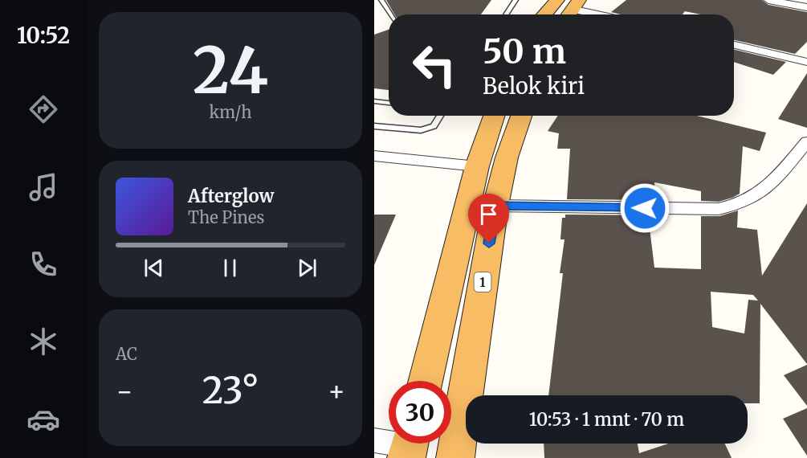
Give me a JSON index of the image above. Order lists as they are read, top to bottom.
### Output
{
  "streets": {
    "highway": ["1"]
  },
  "page": {
    "tabs": "10:52",
    "tile": [
      ["24", "km/h"],
      "AC"
    ],
    "turn": ["50 m", "Belok kiri"],
    "song": ["Afterglow", "The Pines"],
    "heat": ["−", "23°", "+"],
    "limit": "30",
    "trip": "10:53 · 1 mnt · 70 m"
  }
}
